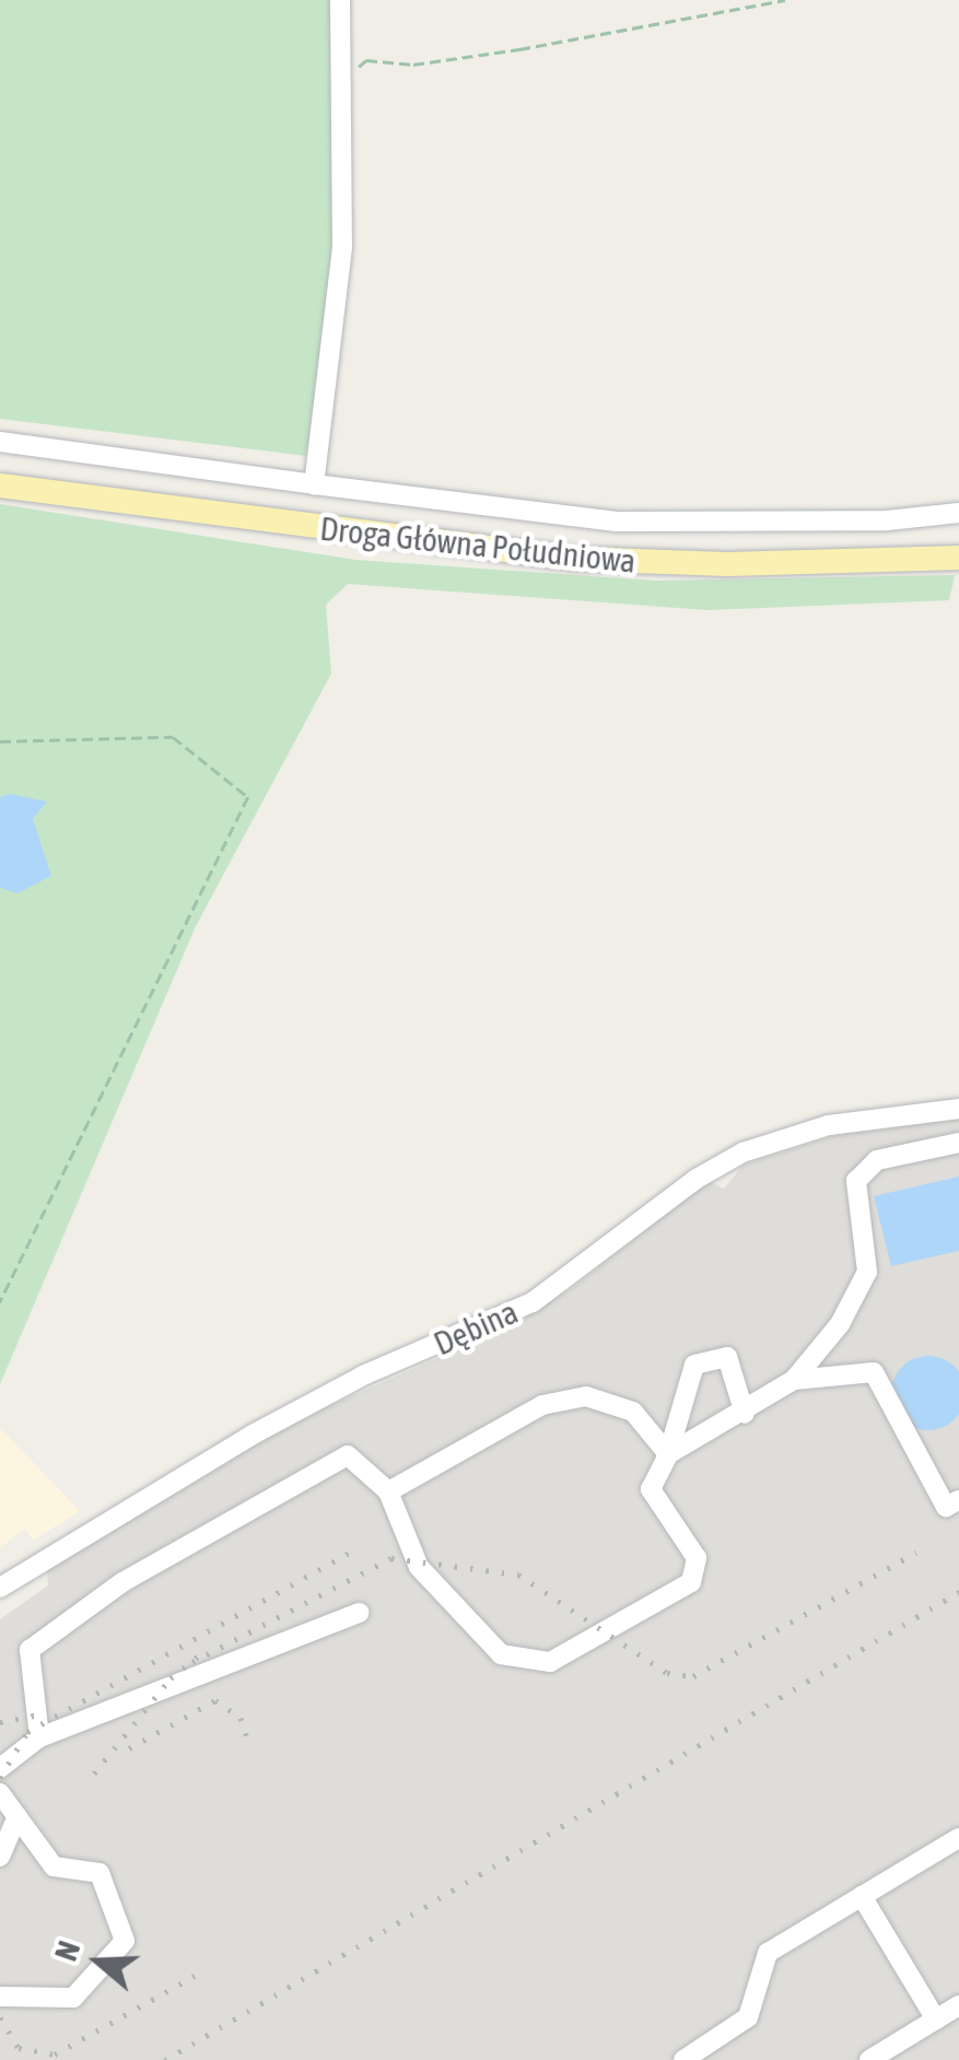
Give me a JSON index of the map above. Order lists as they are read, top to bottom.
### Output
{
  "streets": {
    "main road": ["Droga Główna Południowa"],
    "street": ["Dębina"]
  },
  "north": "left"
}
